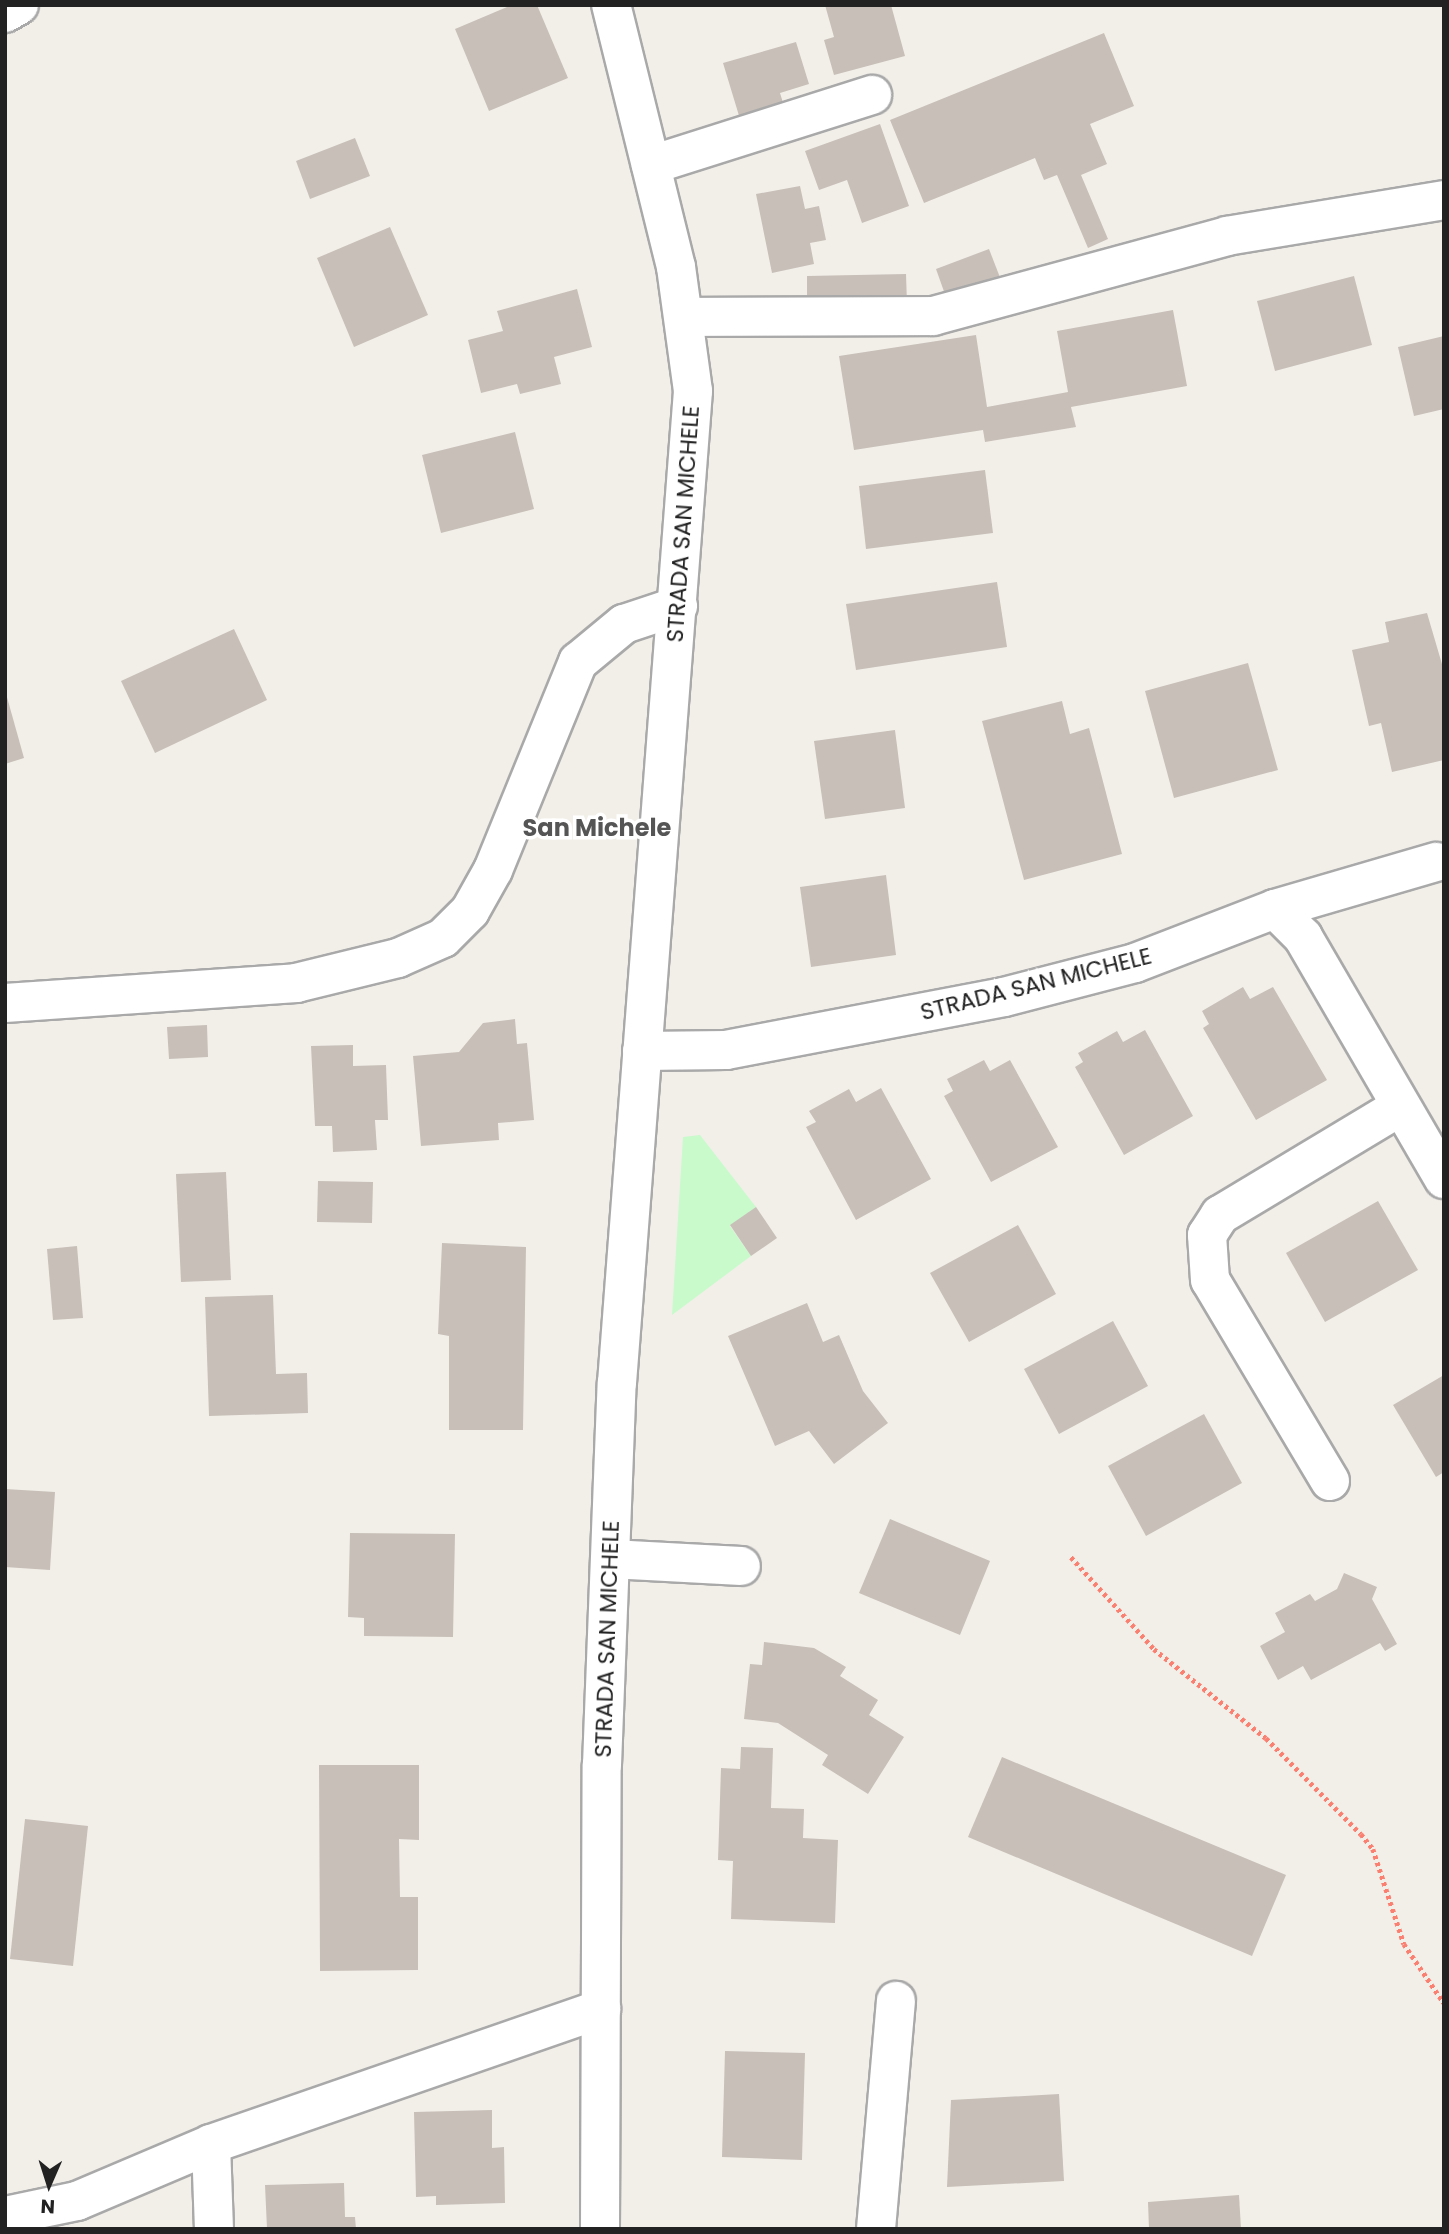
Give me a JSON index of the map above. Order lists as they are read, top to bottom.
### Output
{
  "streets": {
    "street": ["STRADA SAN MICHELE"]
  },
  "districts": ["San Michele"],
  "north": "bottom"
}
